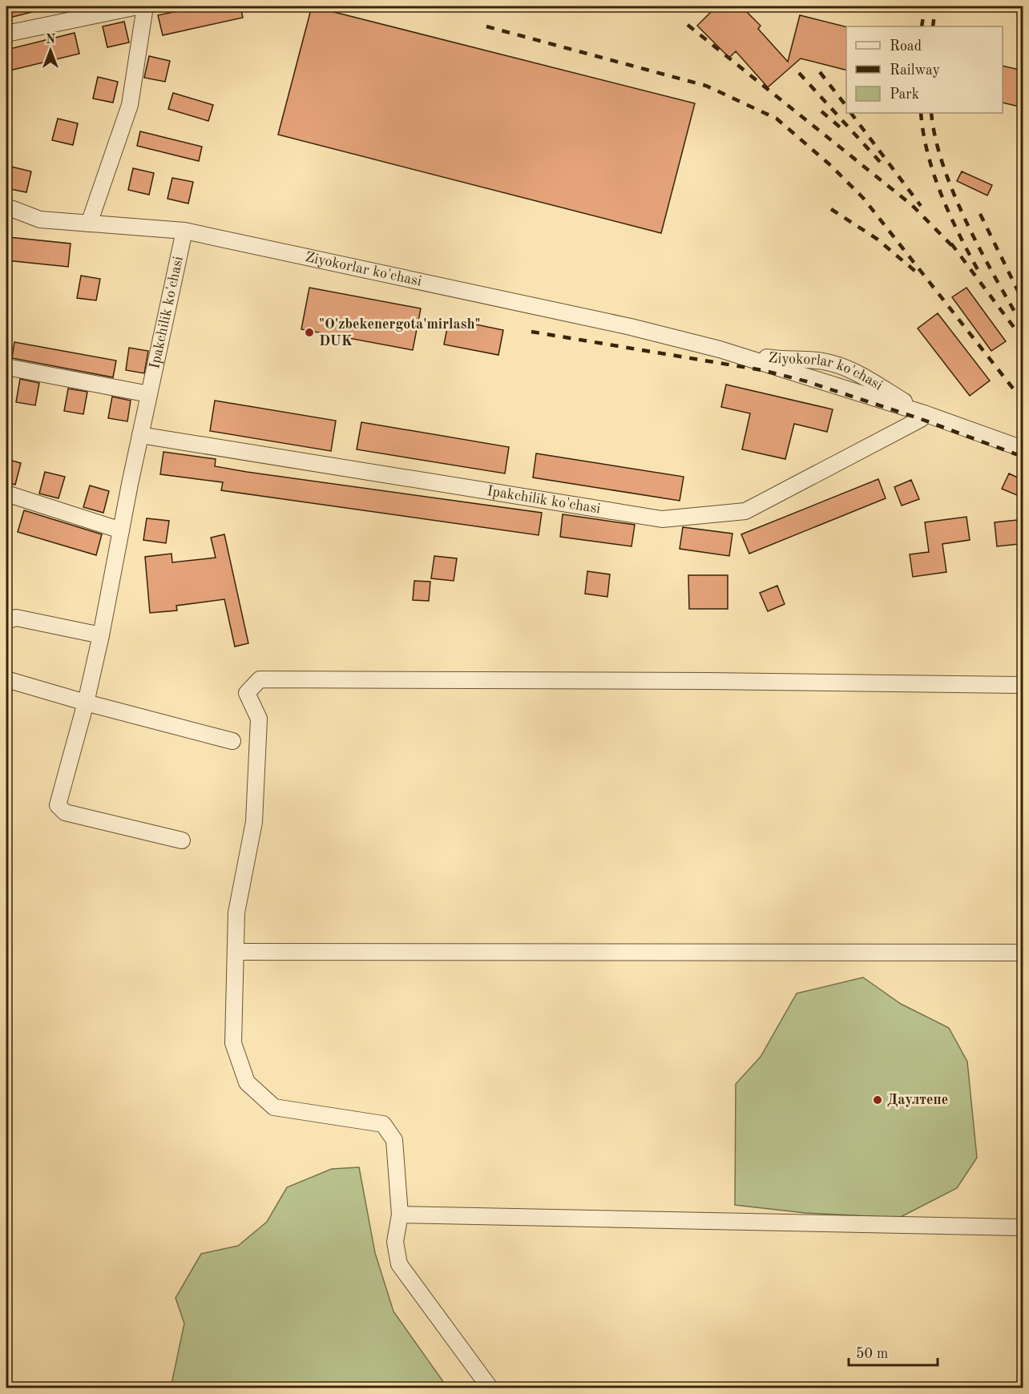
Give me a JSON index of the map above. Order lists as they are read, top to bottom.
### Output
{
  "streets": {
    "street": ["Ziyokorlar ko'chasi", "Ipakchilik ko'chasi"]
  },
  "crossings": [
    ["Ziyokorlar ko'chasi", "Ipakchilik ko'chasi"]
  ],
  "places": ["\"O'zbekenergota'mirlash\" DUK", "Даултепе"],
  "legend": ["Road", "Railway", "Park"],
  "scale_bar": "50 m",
  "north": "top"
}
